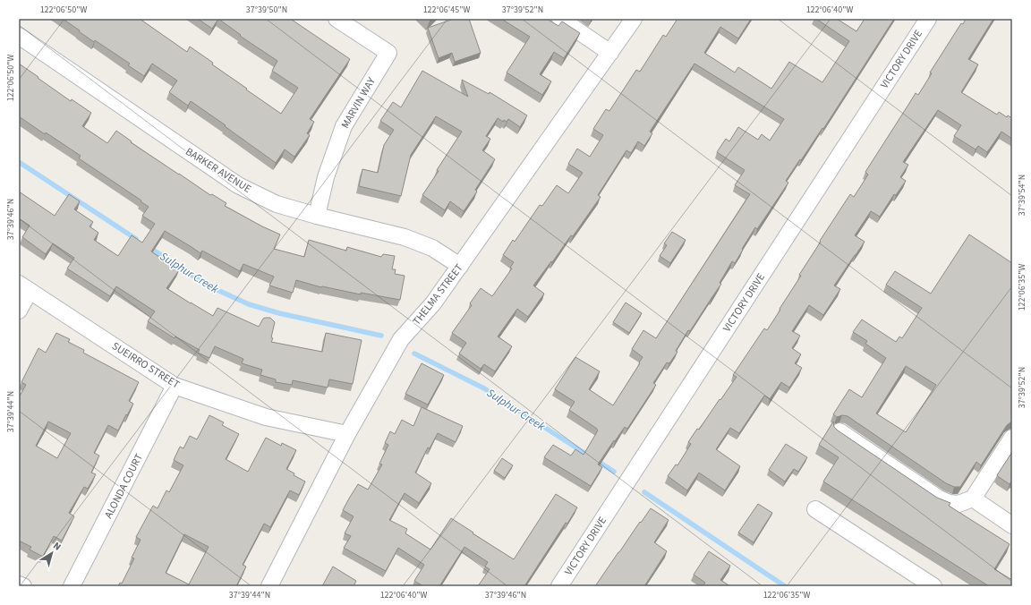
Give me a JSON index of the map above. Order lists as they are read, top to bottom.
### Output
{
  "streets": {
    "street": [
      "VICTORY DRIVE",
      "MARVIN WAY",
      "BARKER AVENUE",
      "THELMA STREET",
      "SUEIRRO STREET",
      "ALONDA COURT"
    ]
  },
  "crossings": [
    ["MARVIN WAY", "BARKER AVENUE"],
    ["BARKER AVENUE", "THELMA STREET"],
    ["THELMA STREET", "SUEIRRO STREET"],
    ["SUEIRRO STREET", "ALONDA COURT"]
  ],
  "water": ["Sulphur Creek"],
  "north": "top right",
  "coordinates": [
    "122°06'50\"W",
    "37°39'50\"N",
    "122°06'45\"W",
    "37°39'52\"N",
    "122°06'40\"W",
    "37°39'54\"N",
    "37°39'46\"N",
    "122°06'35\"W",
    "37°39'44\"N"
  ]
}
